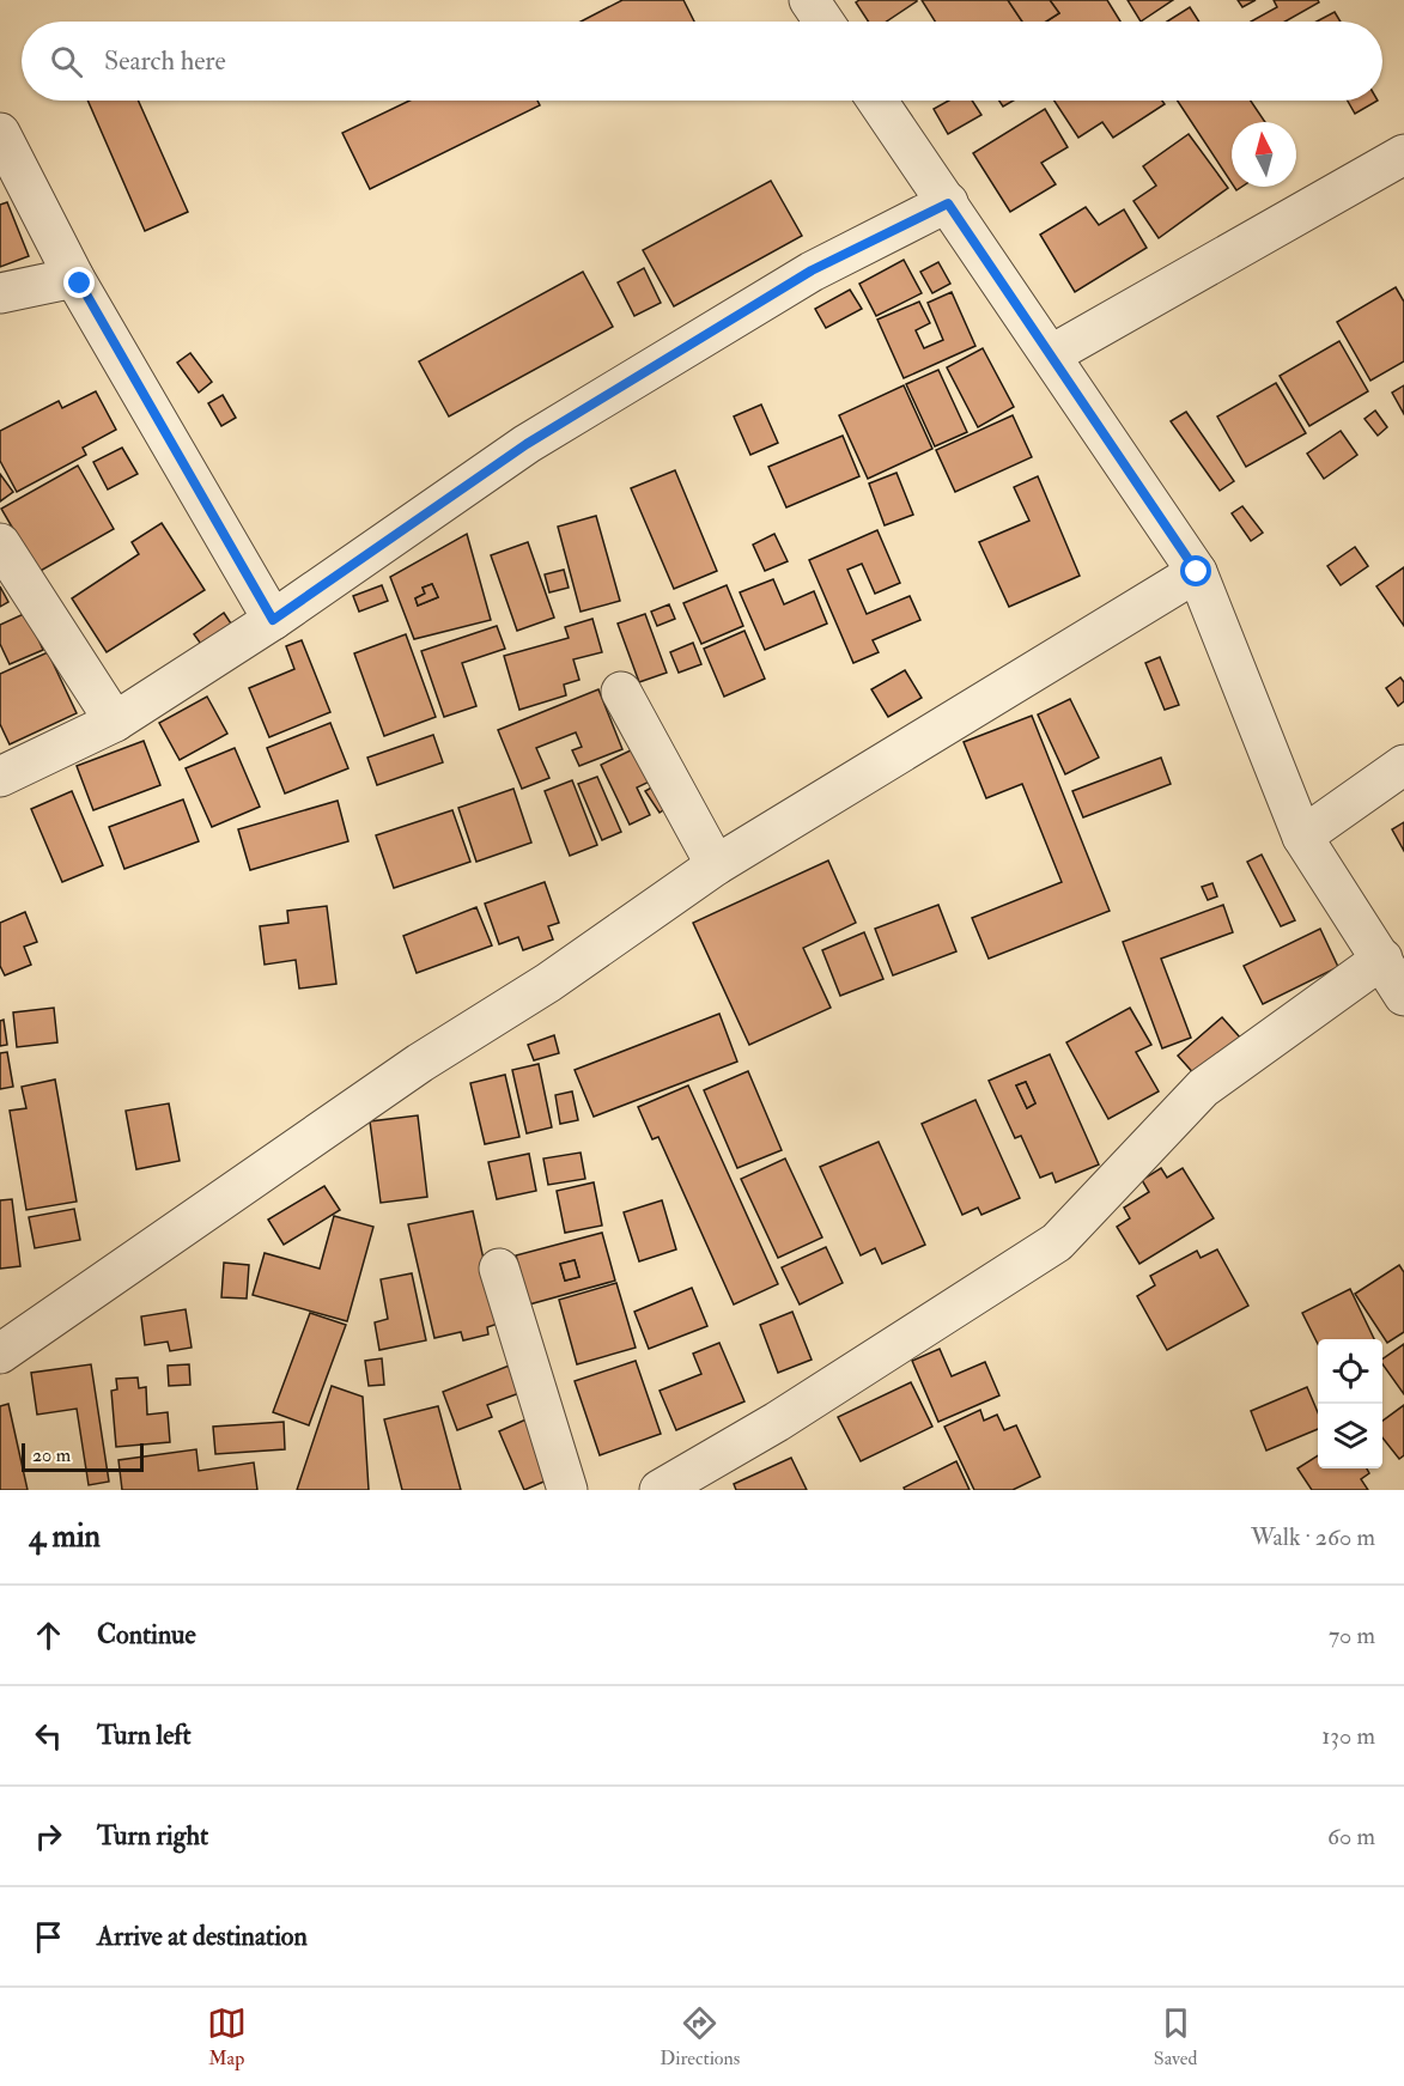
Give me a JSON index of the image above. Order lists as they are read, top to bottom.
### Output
{
  "scale_bar": "20 m",
  "north": "top",
  "page": {
    "search": "Search here",
    "scale": "20 m",
    "heading": ["4 min", "Walk · 260 m"],
    "list": [
      ["Continue", "70 m"],
      ["Turn left", "130 m"],
      ["Turn right", "60 m"],
      "Arrive at destination"
    ],
    "nav": ["Map", "Directions", "Saved"]
  }
}
